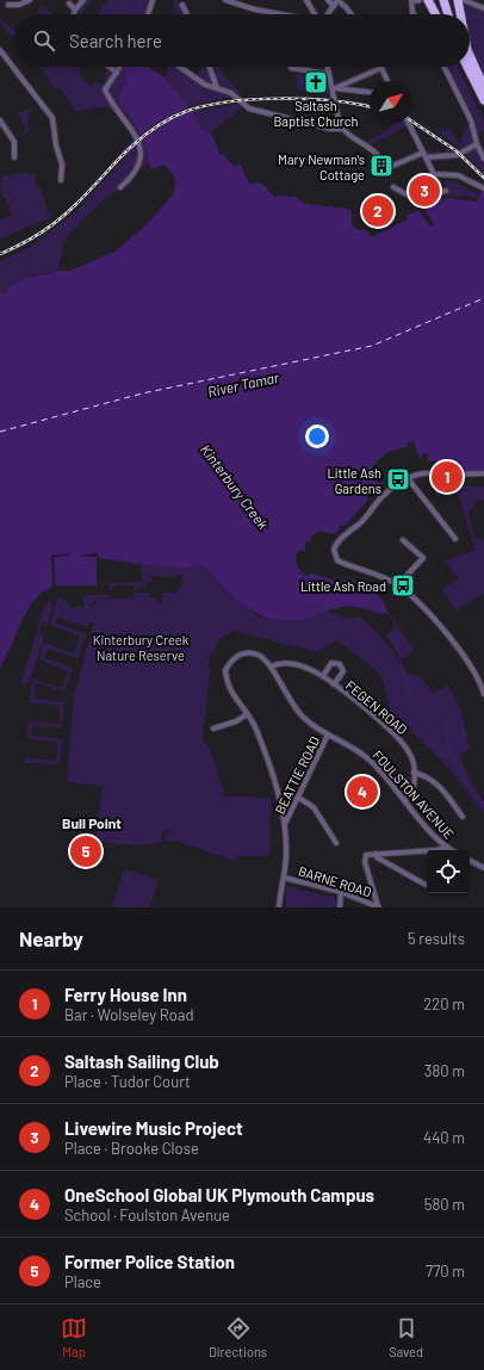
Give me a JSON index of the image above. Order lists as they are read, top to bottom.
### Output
{
  "streets": {
    "street": [
      "FEGEN ROAD",
      "BEATTIE ROAD",
      "FOULSTON AVENUE",
      "BARNE ROAD"
    ]
  },
  "crossings": [
    ["FEGEN ROAD", "FOULSTON AVENUE"],
    ["BEATTIE ROAD", "FOULSTON AVENUE"]
  ],
  "districts": ["Bull Point"],
  "water": ["River Tamar", "Kinterbury Creek"],
  "parks": ["Kinterbury Creek Nature Reserve"],
  "places": {
    "church": ["Saltash Baptist Church"],
    "building": ["Mary Newman's Cottage"],
    "bus stop": ["Little Ash Gardens", "Little Ash Road"]
  },
  "north": "top right",
  "page": {
    "search": "Search here",
    "pins": [
      "3",
      "2",
      "1",
      "4",
      "5"
    ],
    "heading": ["Nearby", "5 results"],
    "list": [
      {
        "mark": "1",
        "name": "Ferry House Inn",
        "note": "Bar · Wolseley Road",
        "value": "220 m"
      },
      {
        "mark": "2",
        "name": "Saltash Sailing Club",
        "note": "Place · Tudor Court",
        "value": "380 m"
      },
      {
        "mark": "3",
        "name": "Livewire Music Project",
        "note": "Place · Brooke Close",
        "value": "440 m"
      },
      {
        "mark": "4",
        "name": "OneSchool Global UK Plymouth Campus",
        "note": "School · Foulston Avenue",
        "value": "580 m"
      },
      {
        "mark": "5",
        "name": "Former Police Station",
        "note": "Place",
        "value": "770 m"
      }
    ],
    "nav": ["Map", "Directions", "Saved"]
  }
}
